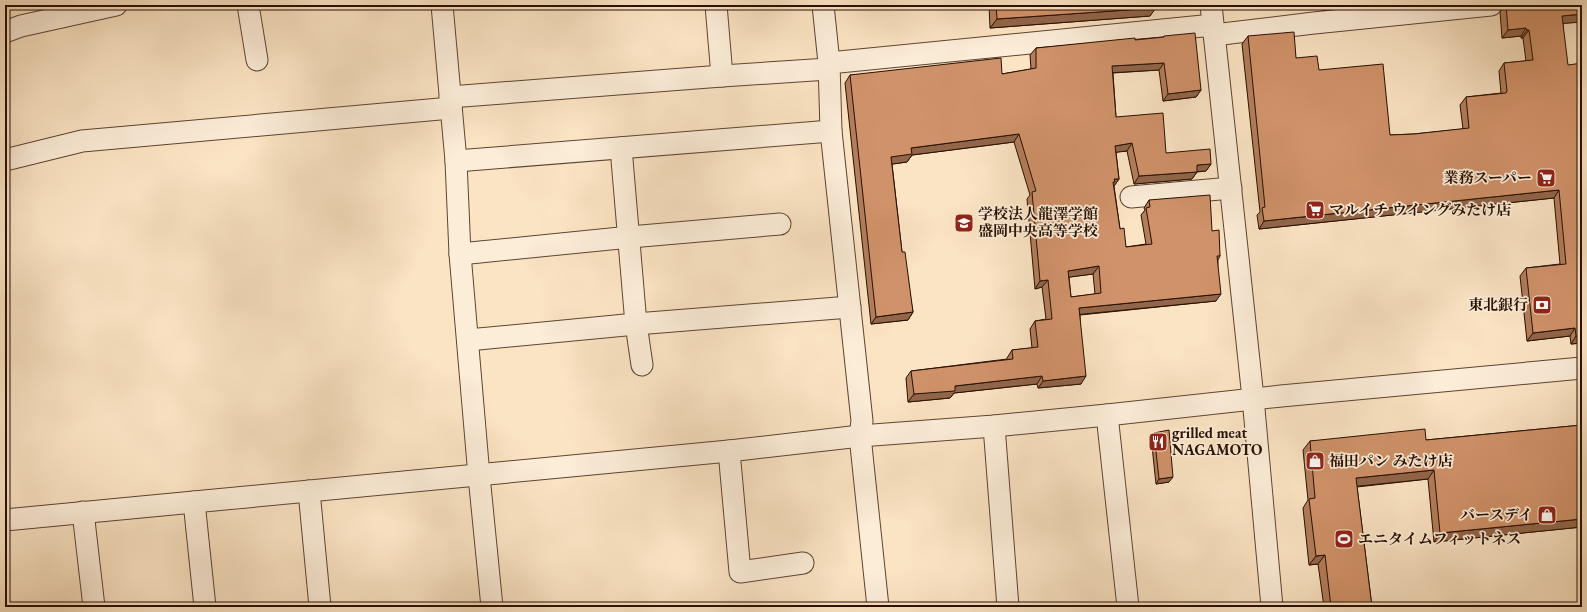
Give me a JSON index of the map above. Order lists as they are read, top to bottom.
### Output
{
  "places": {
    "supermarket": ["業務スーパー", "マルイチ ウイングみたけ店"],
    "school or university": ["学校法人龍澤学館 盛岡中央高等学校"],
    "bank": ["東北銀行"],
    "restaurant": ["grilled meat NAGAMOTO"],
    "shop": ["福田パン みたけ店", "バースデイ"],
    "sports": ["エニタイムフィットネス"]
  }
}
